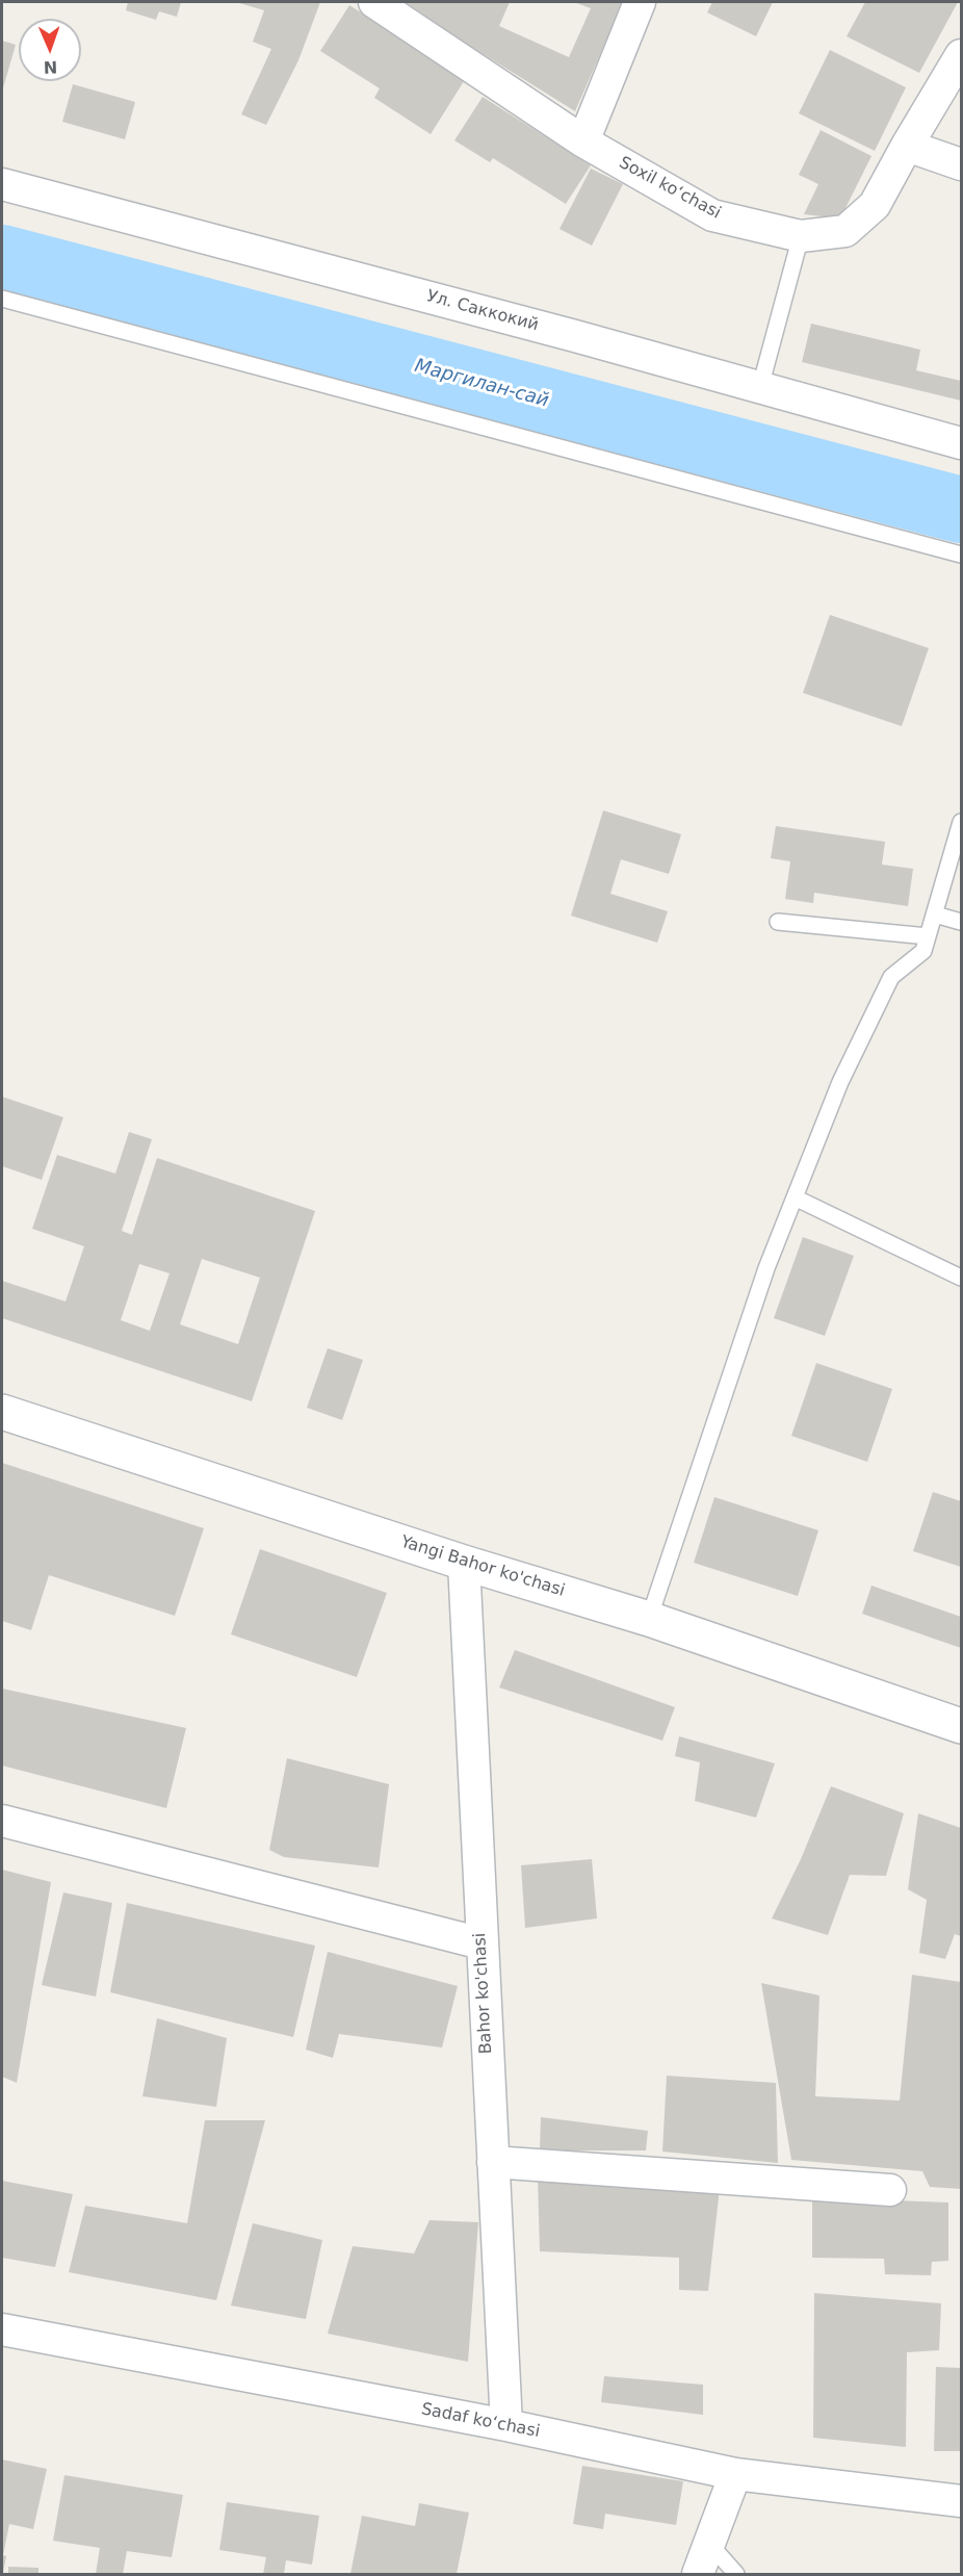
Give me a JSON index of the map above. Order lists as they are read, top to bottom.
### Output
{
  "streets": {
    "street": [
      "Soxil koʻchasi",
      "Ул. Саккокий",
      "Yangi Bahor ko'chasi",
      "Bahor ko'chasi",
      "Sadaf koʻchasi"
    ]
  },
  "crossings": [
    ["Yangi Bahor ko'chasi", "Bahor ko'chasi"],
    ["Bahor ko'chasi", "Sadaf koʻchasi"]
  ],
  "water": ["Маргилан-сай"],
  "north": "bottom"
}
